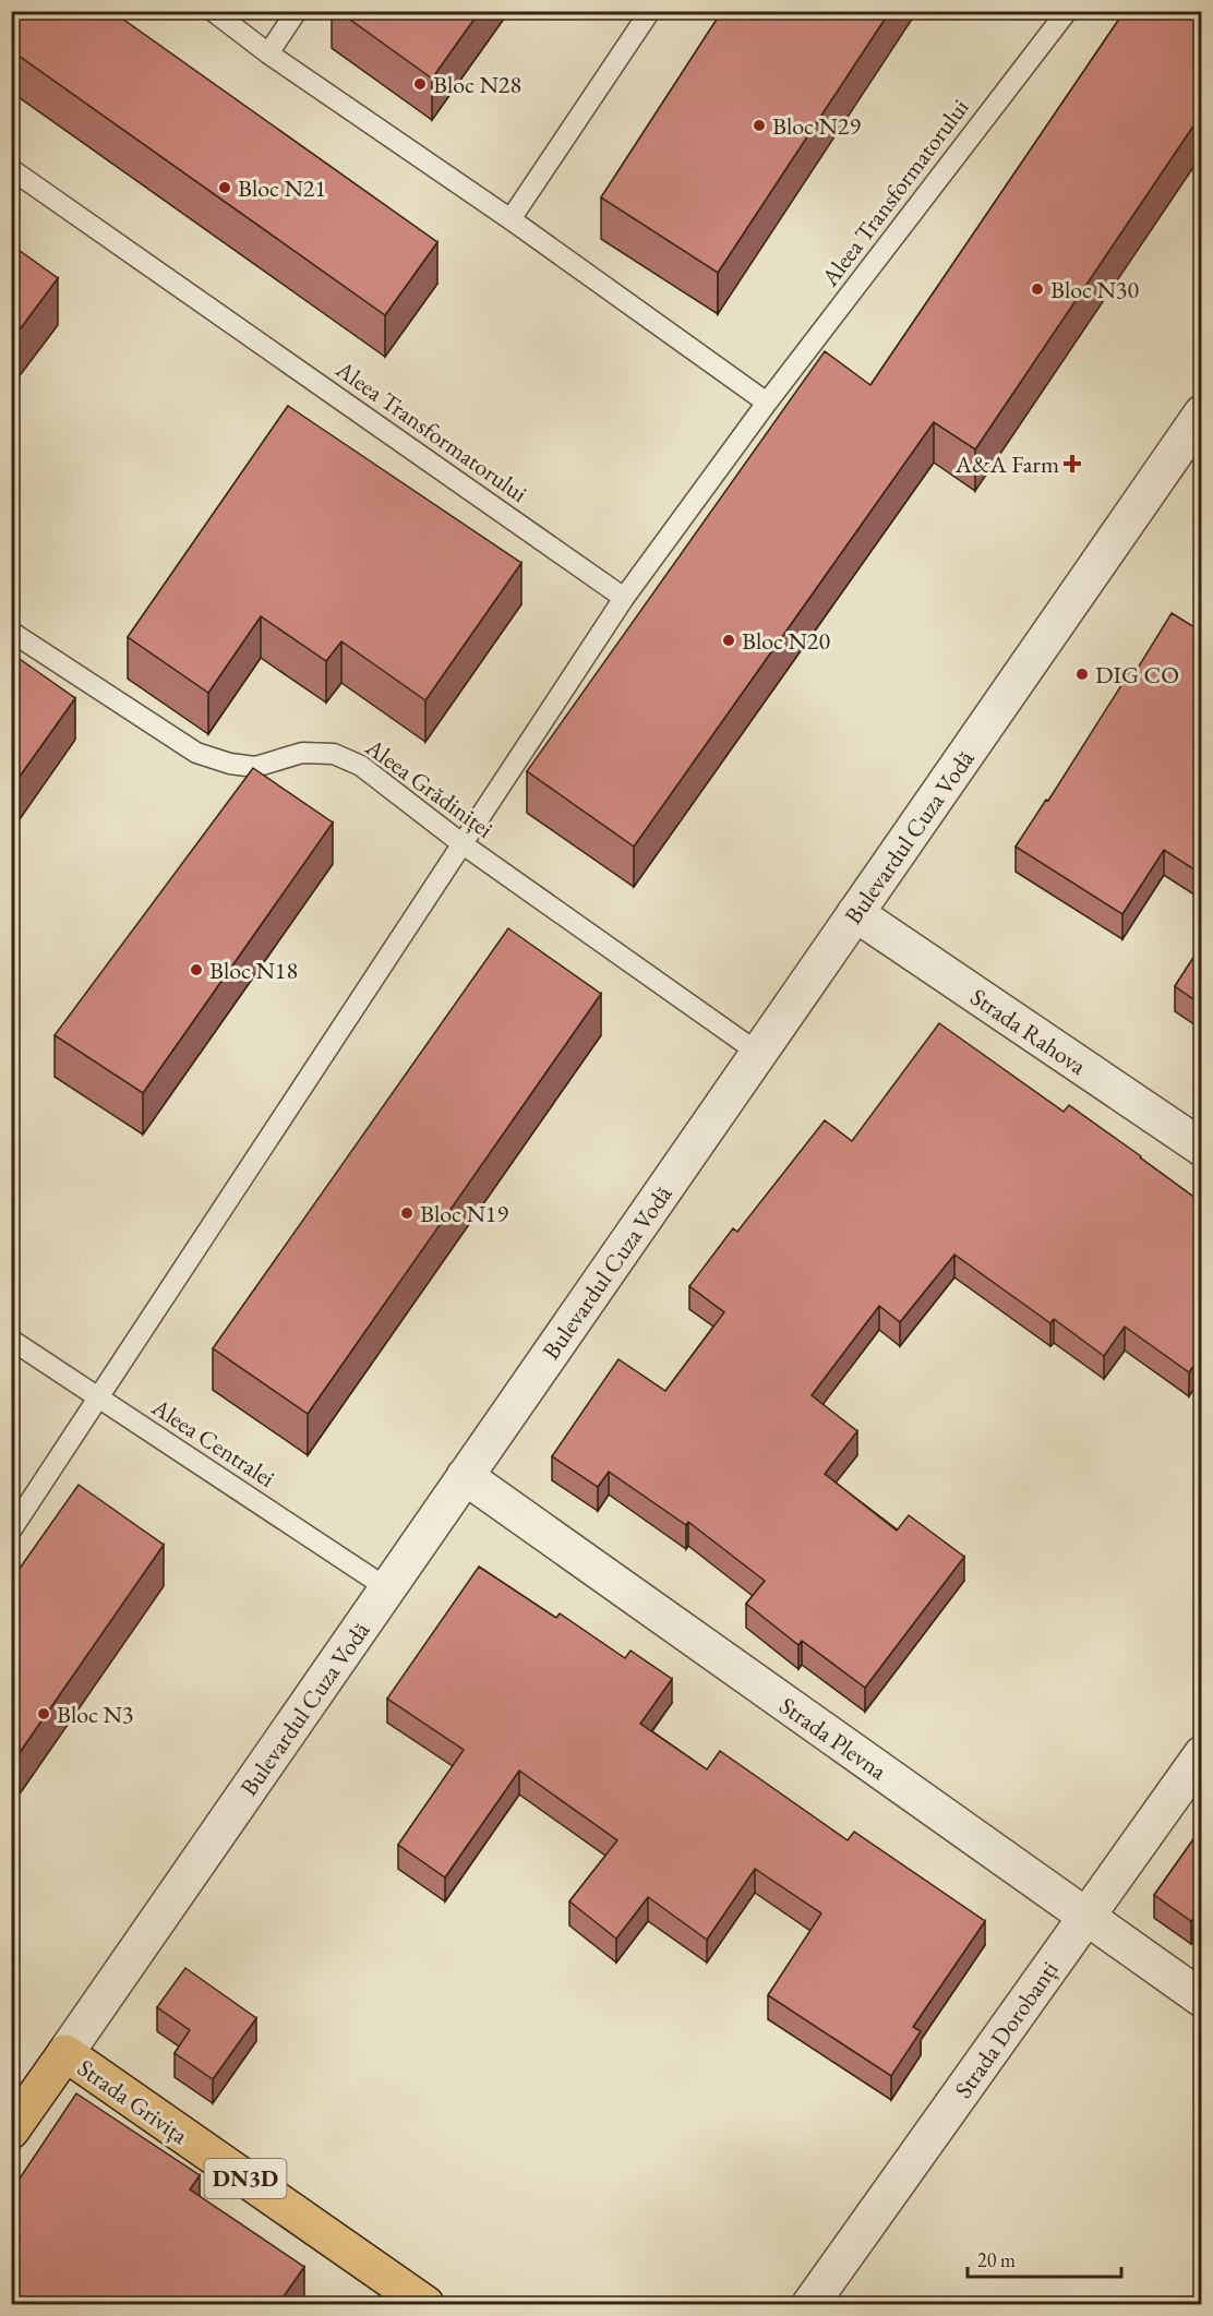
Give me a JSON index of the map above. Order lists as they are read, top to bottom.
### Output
{
  "streets": {
    "main road": ["Bulevardul Cuza Vodă", "Strada Grivița", "DN3D"],
    "street": ["Strada Rahova", "Strada Plevna", "Strada Dorobanți"],
    "lane": ["Aleea Transformatorului", "Aleea Grădiniței", "Aleea Centralei"]
  },
  "crossings": [
    ["Aleea Grădiniței", "Bulevardul Cuza Vodă"],
    ["Bulevardul Cuza Vodă", "Strada Rahova"],
    ["Bulevardul Cuza Vodă", "Aleea Centralei"],
    ["Bulevardul Cuza Vodă", "Strada Plevna"],
    ["Bulevardul Cuza Vodă", "Strada Grivița"],
    ["Strada Plevna", "Strada Dorobanți"]
  ],
  "places": {
    "other": [
      "Bloc N28",
      "Bloc N29",
      "Bloc N21",
      "Bloc N30",
      "Bloc N20",
      "DIG CO",
      "Bloc N18",
      "Bloc N19",
      "Bloc N3"
    ],
    "health": ["A&A Farm"]
  },
  "scale_bar": "20 m"
}
